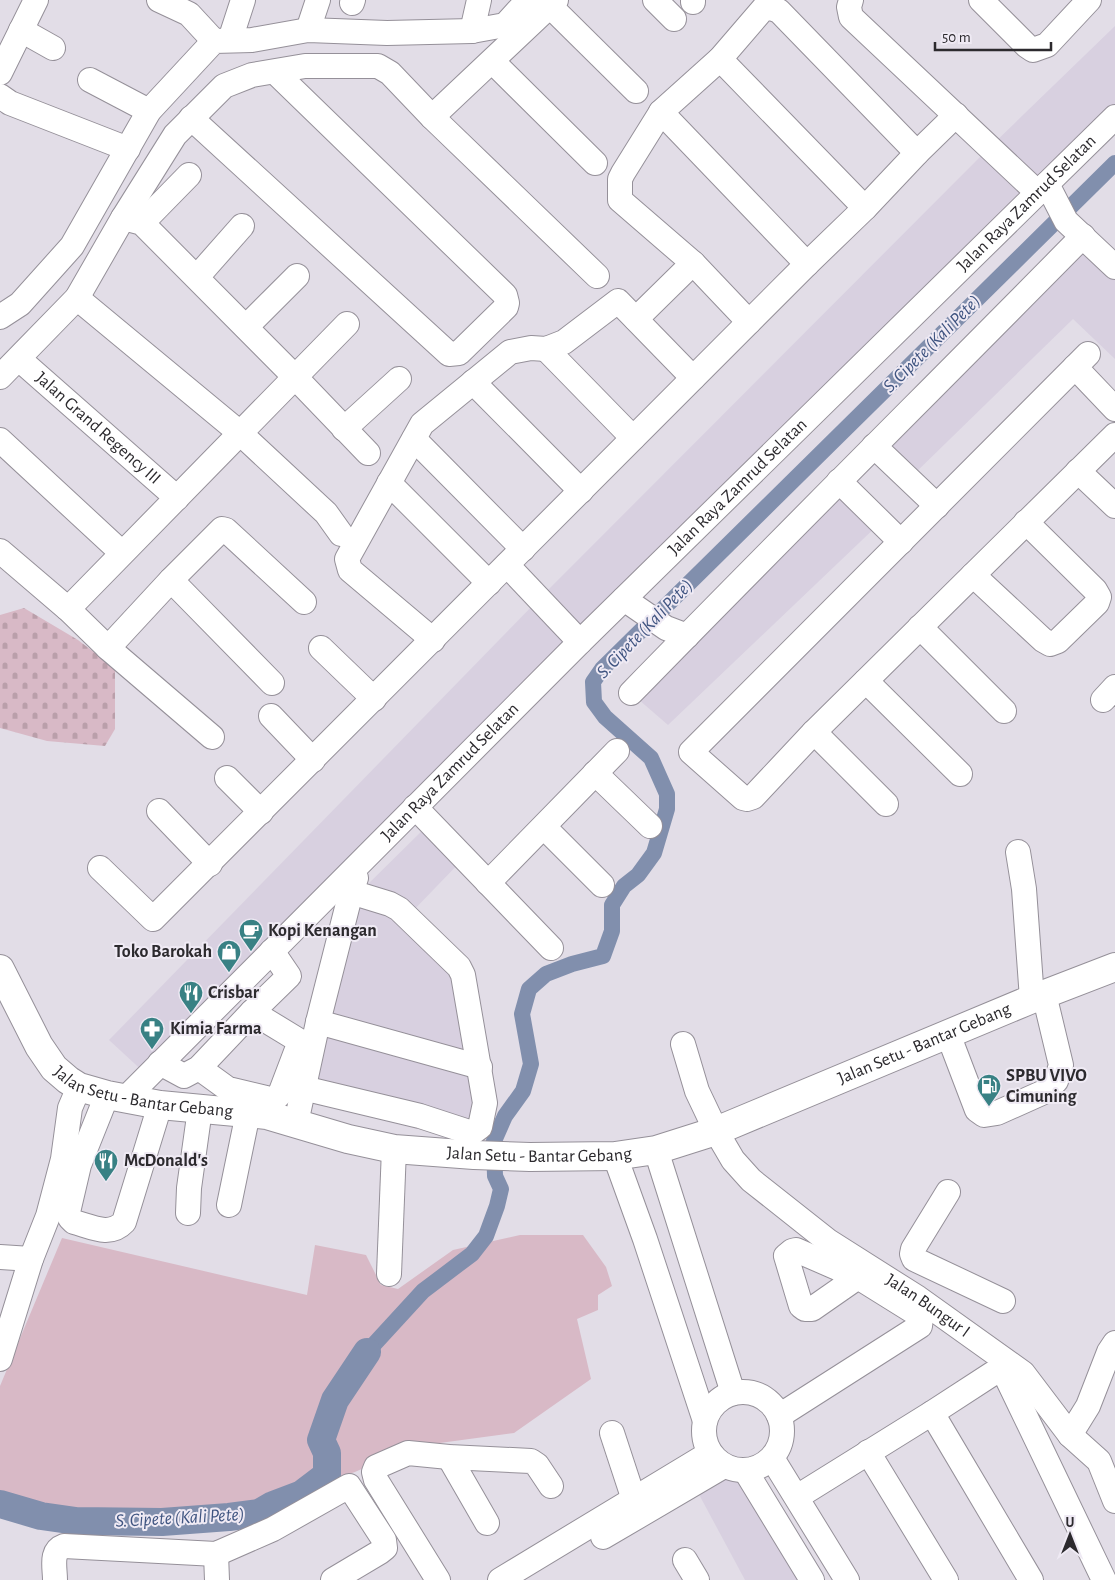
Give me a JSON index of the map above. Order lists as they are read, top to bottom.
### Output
{
  "streets": {
    "main road": ["Jalan Setu - Bantar Gebang"],
    "street": ["Jalan Raya Zamrud Selatan", "Jalan Grand Regency III", "Jalan Bungur I"]
  },
  "crossings": [
    ["Jalan Raya Zamrud Selatan", "Jalan Setu - Bantar Gebang"],
    ["Jalan Setu - Bantar Gebang", "Jalan Bungur I"]
  ],
  "water": ["S. Cipete (Kali Pete)"],
  "places": {
    "cafe": ["Kopi Kenangan"],
    "shop": ["Toko Barokah"],
    "restaurant": ["Crisbar", "McDonald's"],
    "pharmacy": ["Kimia Farma"],
    "fuel station": ["SPBU VIVO Cimuning"]
  },
  "scale_bar": "50 m",
  "north": "top"
}
